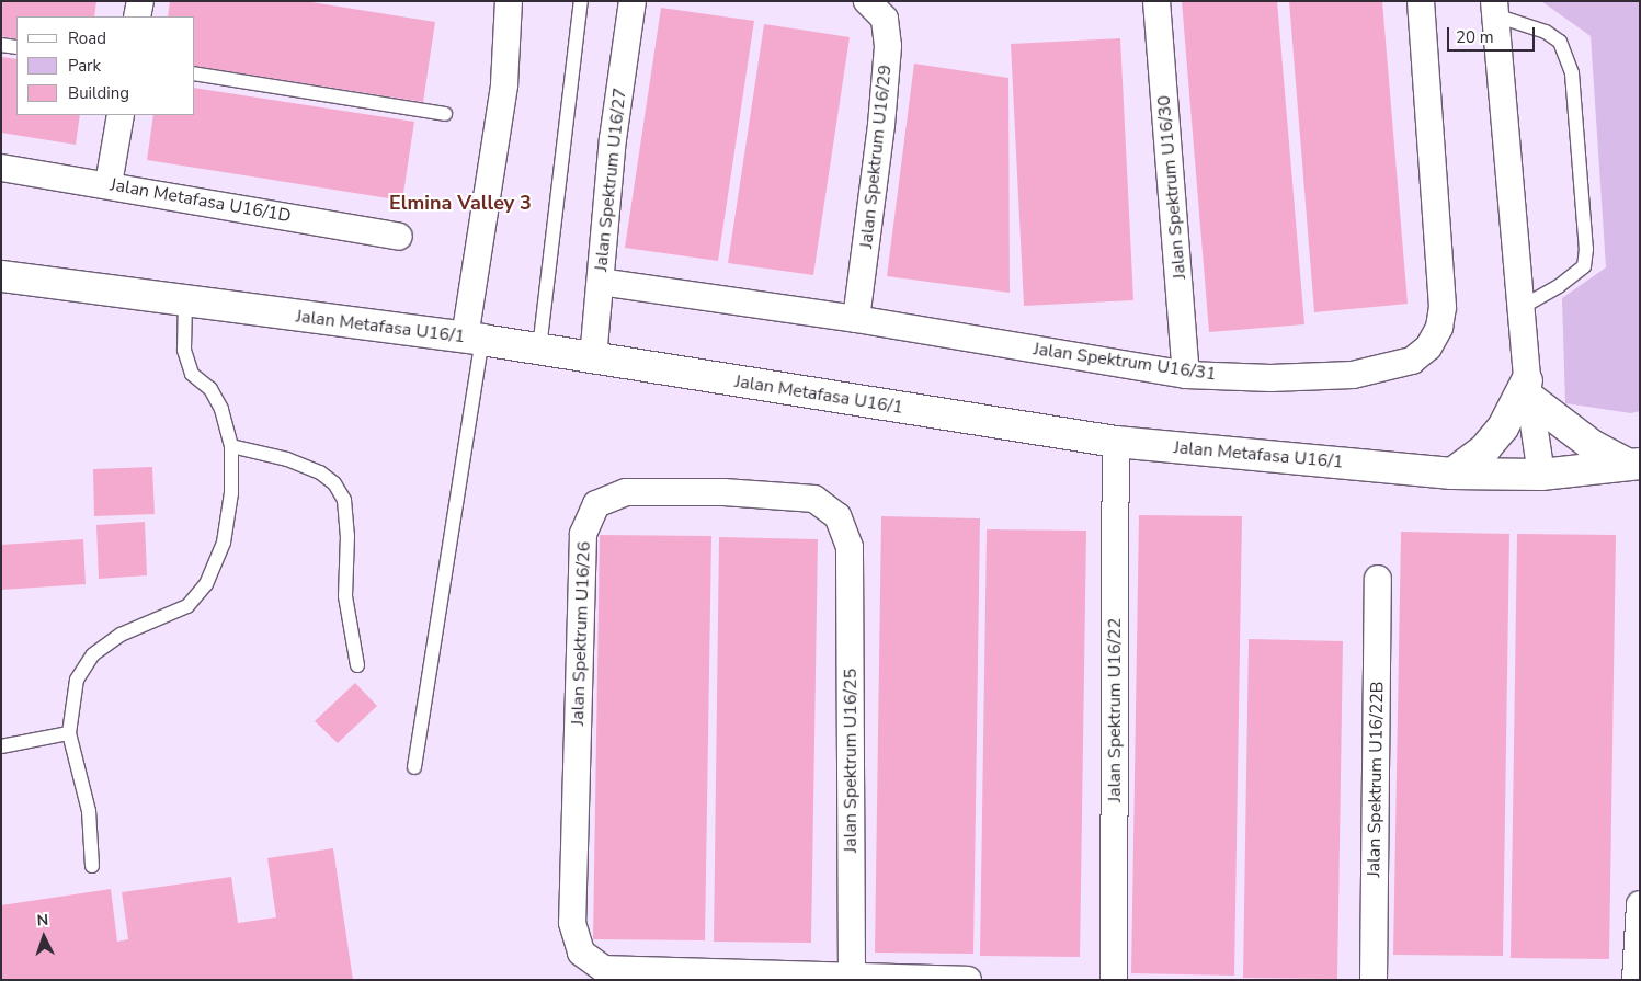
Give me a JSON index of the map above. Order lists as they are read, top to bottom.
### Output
{
  "streets": {
    "street": [
      "Jalan Spektrum U16/29",
      "Jalan Spektrum U16/27",
      "Jalan Spektrum U16/30",
      "Jalan Metafasa U16/1D",
      "Jalan Metafasa U16/1",
      "Jalan Spektrum U16/31",
      "Jalan Spektrum U16/26",
      "Jalan Spektrum U16/22",
      "Jalan Spektrum U16/25",
      "Jalan Spektrum U16/22B"
    ]
  },
  "crossings": [
    ["Jalan Spektrum U16/29", "Jalan Spektrum U16/31"],
    ["Jalan Spektrum U16/27", "Jalan Metafasa U16/1"],
    ["Jalan Spektrum U16/27", "Jalan Spektrum U16/31"],
    ["Jalan Spektrum U16/30", "Jalan Spektrum U16/31"],
    ["Jalan Metafasa U16/1", "Jalan Spektrum U16/22"],
    ["Jalan Spektrum U16/26", "Jalan Spektrum U16/25"]
  ],
  "districts": ["Elmina Valley 3"],
  "legend": ["Road", "Park", "Building"],
  "scale_bar": "20 m",
  "north": "top"
}
